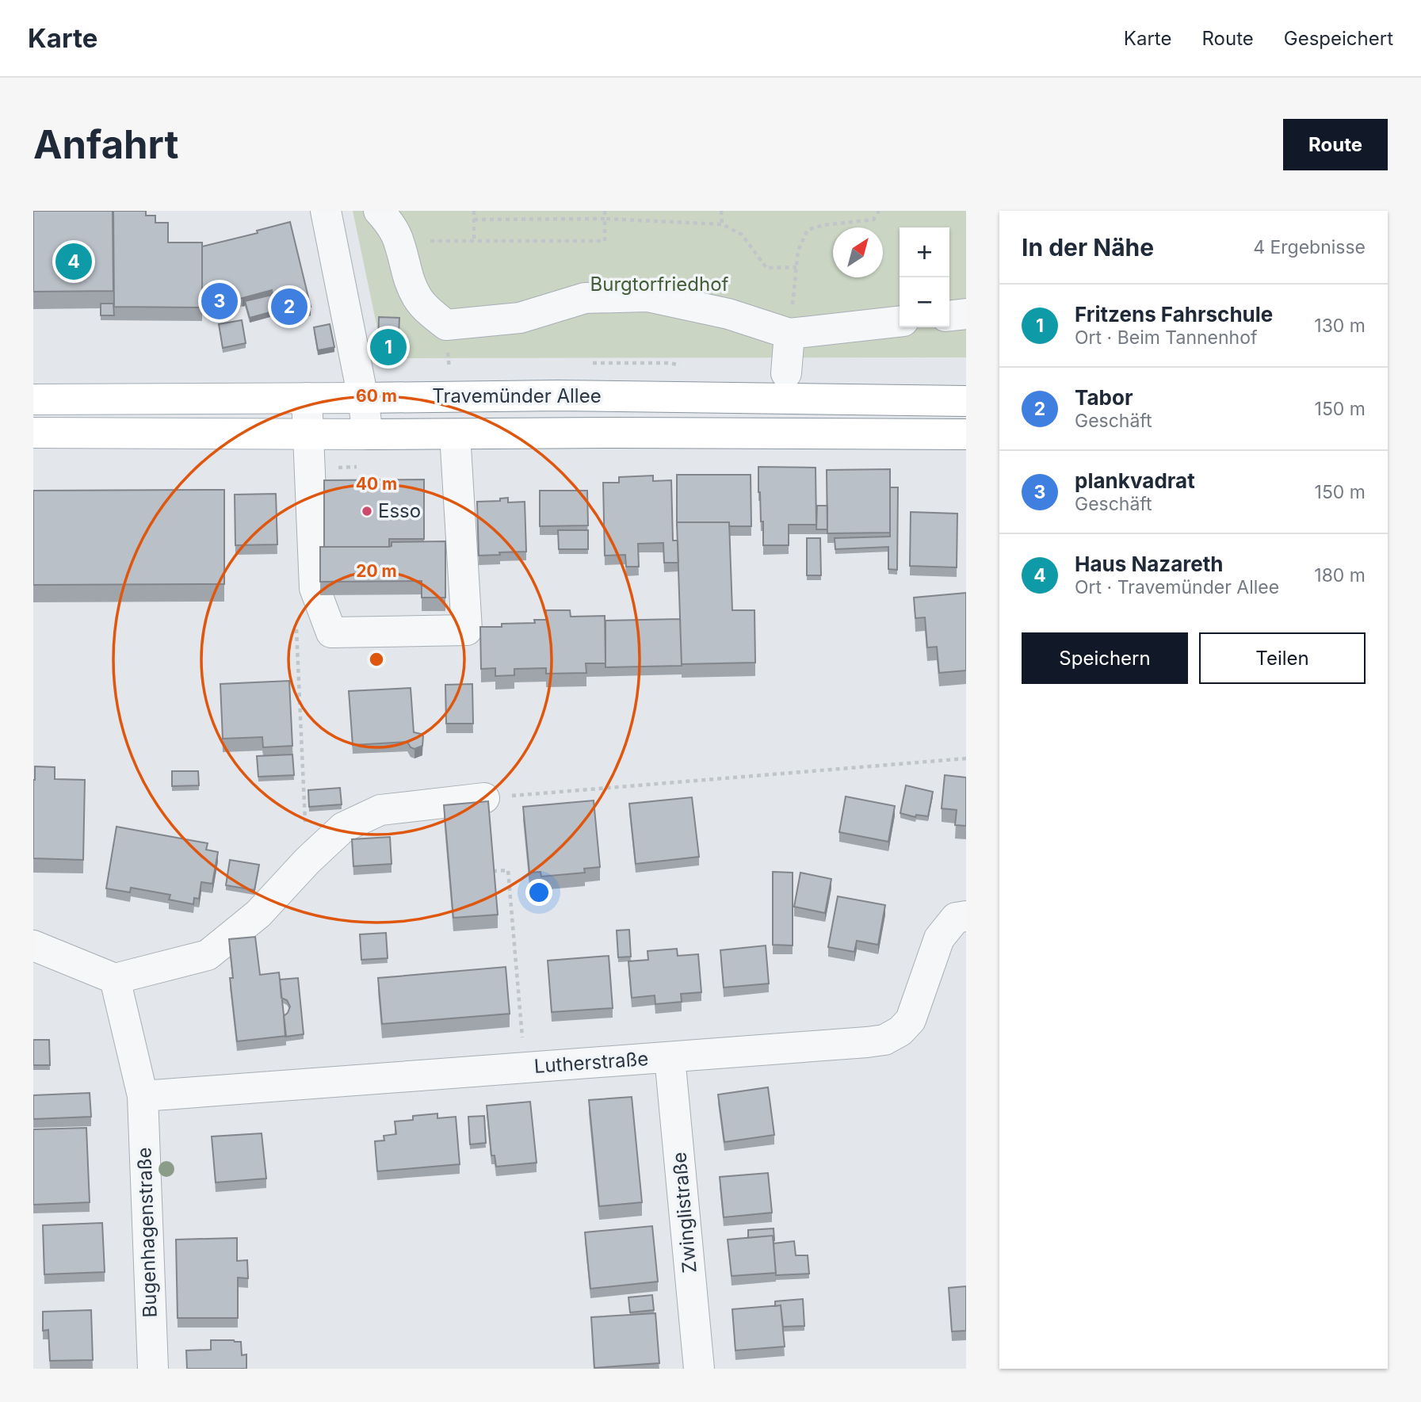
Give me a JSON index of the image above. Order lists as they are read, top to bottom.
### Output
{
  "streets": {
    "main road": ["Travemünder Allee"],
    "street": ["Lutherstraße", "Zwinglistraße", "Bugenhagenstraße"]
  },
  "crossings": [
    ["Lutherstraße", "Zwinglistraße"],
    ["Lutherstraße", "Bugenhagenstraße"]
  ],
  "parks": ["Burgtorfriedhof"],
  "places": ["Esso"],
  "north": "top right",
  "page": {
    "header": "Karte",
    "nav": ["Karte", "Route", "Gespeichert"],
    "buttons": [
      "Route",
      ["Speichern", "Teilen"]
    ],
    "title": "Anfahrt",
    "heading": ["In der Nähe", "4 Ergebnisse"],
    "map_buttons": ["+", "−"],
    "pins": [
      "4",
      "3",
      "2",
      "1"
    ],
    "list": [
      {
        "mark": "1",
        "name": "Fritzens Fahrschule",
        "note": "Ort · Beim Tannenhof",
        "value": "130 m"
      },
      {
        "mark": "2",
        "name": "Tabor",
        "note": "Geschäft",
        "value": "150 m"
      },
      {
        "mark": "3",
        "name": "plankvadrat",
        "note": "Geschäft",
        "value": "150 m"
      },
      {
        "mark": "4",
        "name": "Haus Nazareth",
        "note": "Ort · Travemünder Allee",
        "value": "180 m"
      }
    ]
  },
  "rings": ["60 m", "40 m", "20 m"]
}
